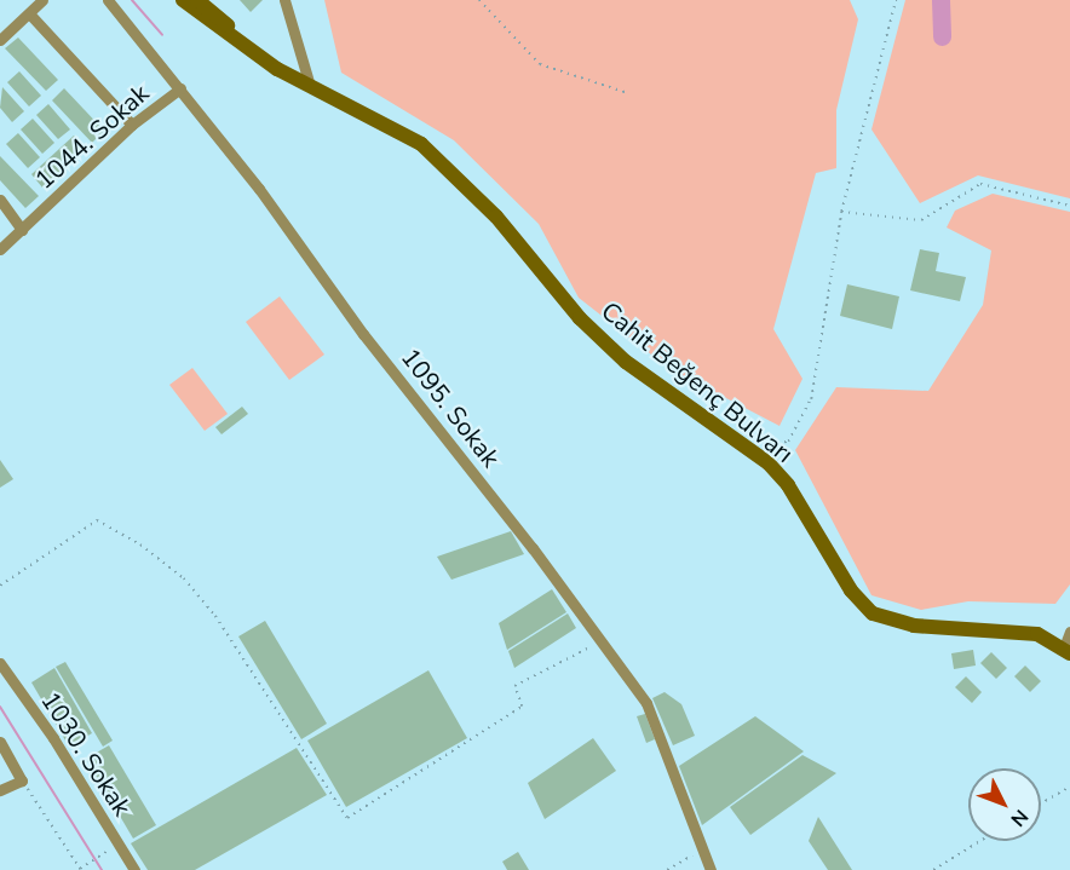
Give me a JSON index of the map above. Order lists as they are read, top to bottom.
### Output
{
  "streets": {
    "main road": ["Cahit Beğenç Bulvarı"],
    "street": ["1044. Sokak", "1095. Sokak", "1030. Sokak"]
  },
  "crossings": [
    ["1044. Sokak", "1095. Sokak"]
  ],
  "north": "bottom right"
}
